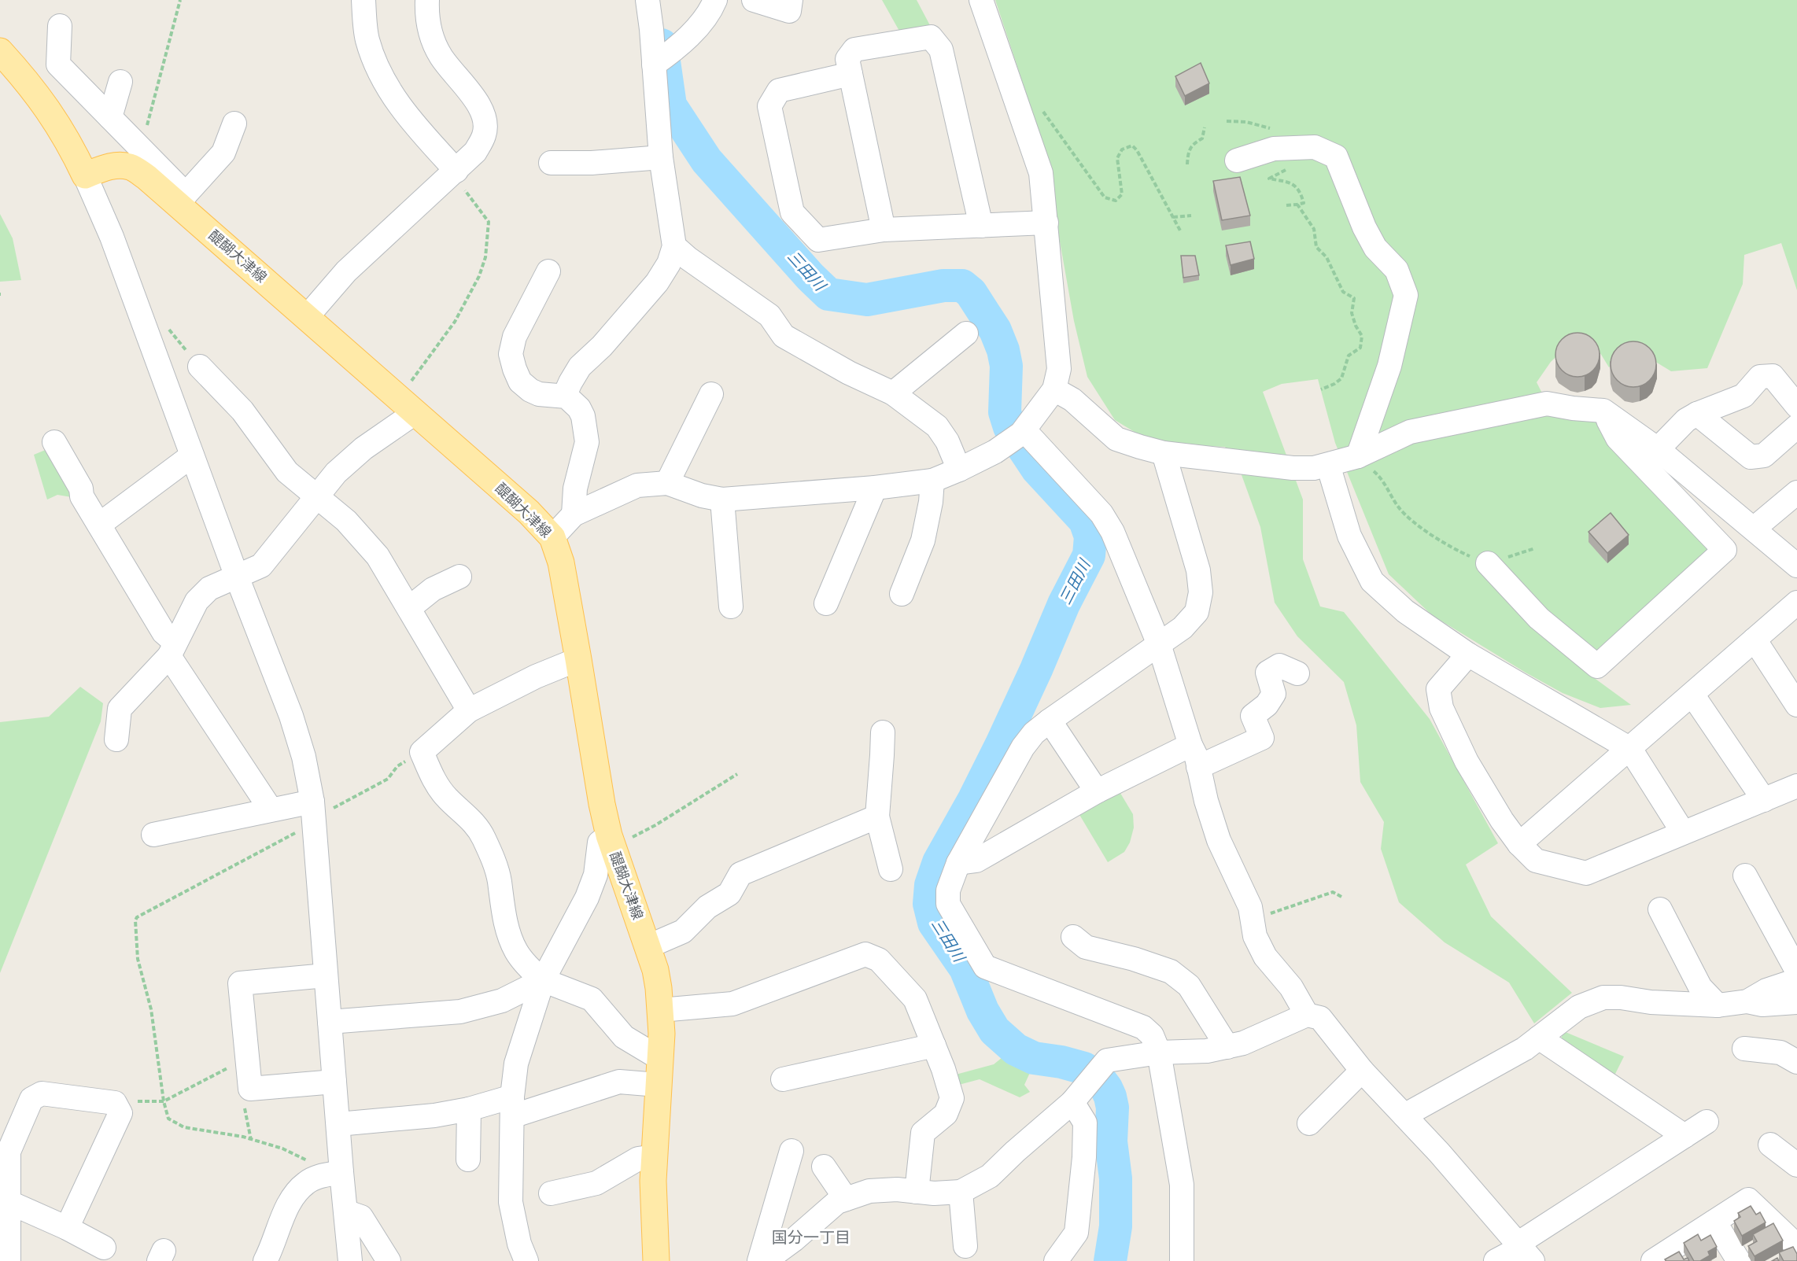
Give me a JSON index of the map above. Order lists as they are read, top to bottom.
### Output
{
  "streets": {
    "main road": ["醍醐大津線"]
  },
  "districts": ["国分一丁目"],
  "water": ["三田川"]
}
